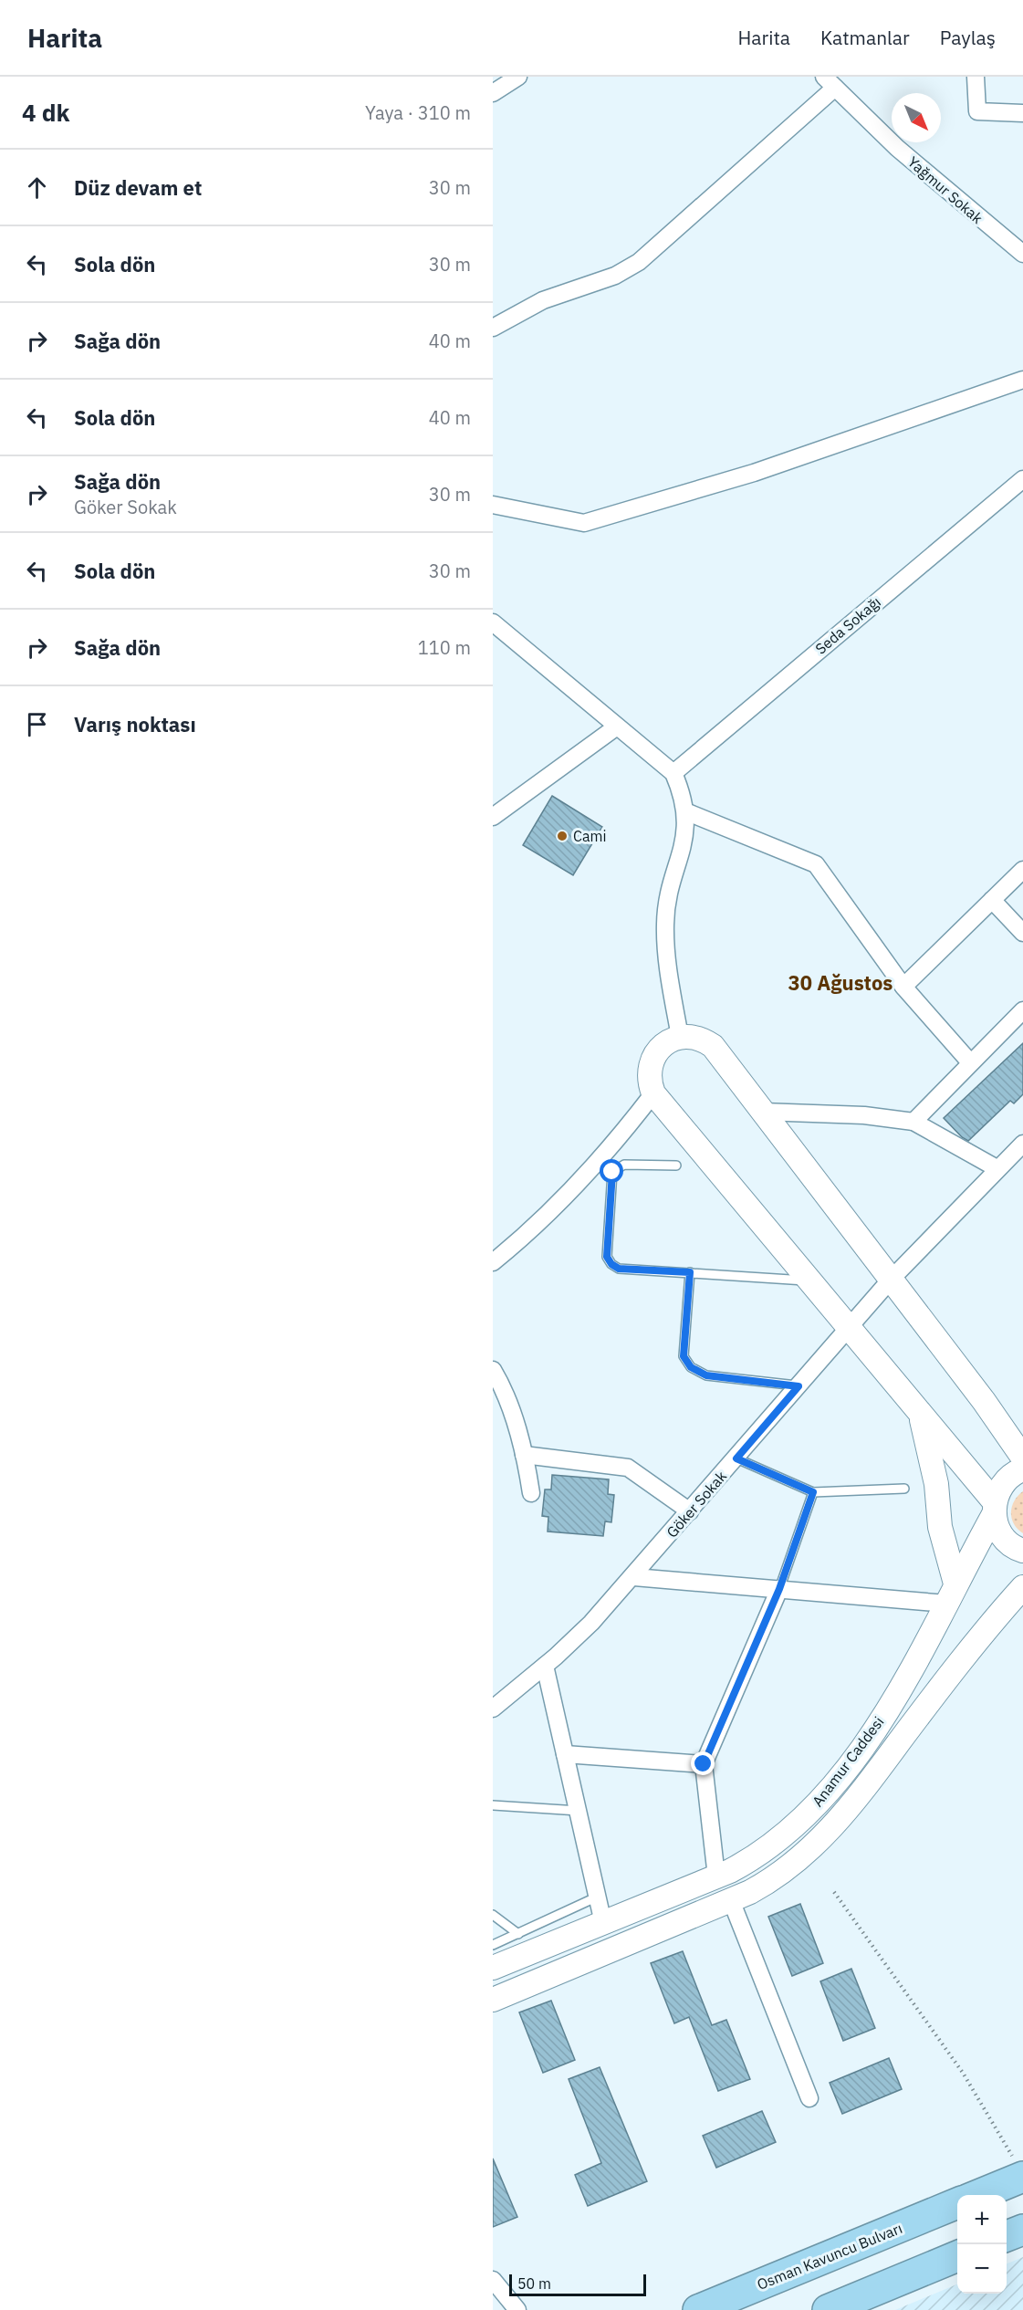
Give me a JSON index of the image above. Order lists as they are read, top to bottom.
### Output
{
  "streets": {
    "highway": ["Osman Kavuncu Bulvarı"],
    "street": [
      "Yağmur Sokak",
      "Seda Sokağı",
      "Göker Sokak",
      "Anamur Caddesi"
    ]
  },
  "districts": ["30 Ağustos"],
  "places": ["Cami"],
  "scale_bar": "50 m",
  "north": "bottom right",
  "page": {
    "header": "Harita",
    "nav": ["Harita", "Katmanlar", "Paylaş"],
    "heading": ["4 dk", "Yaya · 310 m"],
    "list": [
      ["Düz devam et", "30 m"],
      ["Sola dön", "30 m"],
      ["Sağa dön", "40 m"],
      ["Sola dön", "40 m"],
      ["Sağa dön", "Göker Sokak", "30 m"],
      ["Sola dön", "30 m"],
      ["Sağa dön", "110 m"],
      "Varış noktası"
    ],
    "map_buttons": ["+", "−"],
    "scale": "50 m"
  }
}
